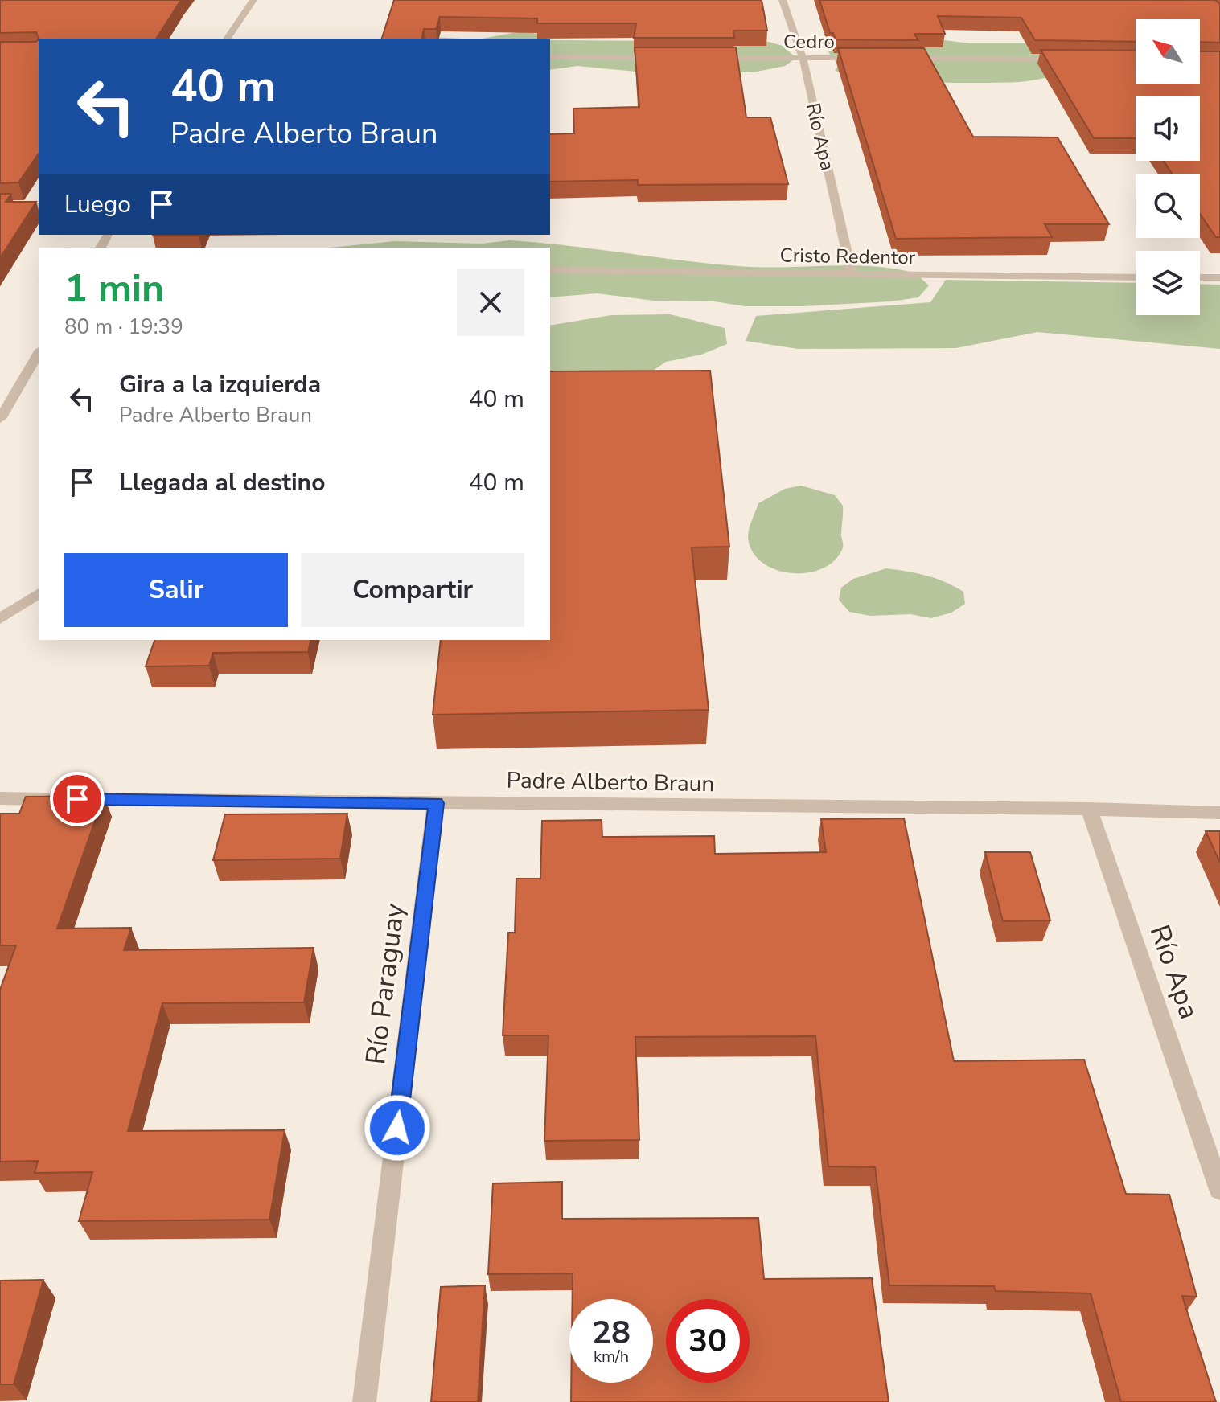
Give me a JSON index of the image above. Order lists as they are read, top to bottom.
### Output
{
  "streets": {
    "street": [
      "Cedro",
      "Río Apa",
      "Cristo Redentor",
      "Padre Alberto Braun",
      "Río Paraguay"
    ]
  },
  "crossings": [
    ["Cedro", "Río Apa"],
    ["Río Apa", "Cristo Redentor"],
    ["Río Apa", "Padre Alberto Braun"],
    ["Padre Alberto Braun", "Río Paraguay"]
  ],
  "north": "top left",
  "page": {
    "turn": ["40 m", "Padre Alberto Braun"],
    "then": "Luego",
    "heading": ["1 min", "80 m · 19:39"],
    "list": [
      {
        "name": "Gira a la izquierda",
        "note": "Padre Alberto Braun",
        "value": "40 m"
      },
      {
        "name": "Llegada al destino",
        "value": "40 m"
      }
    ],
    "buttons": ["Salir", "Compartir"],
    "speed": "28 km/h",
    "limit": "30"
  }
}
